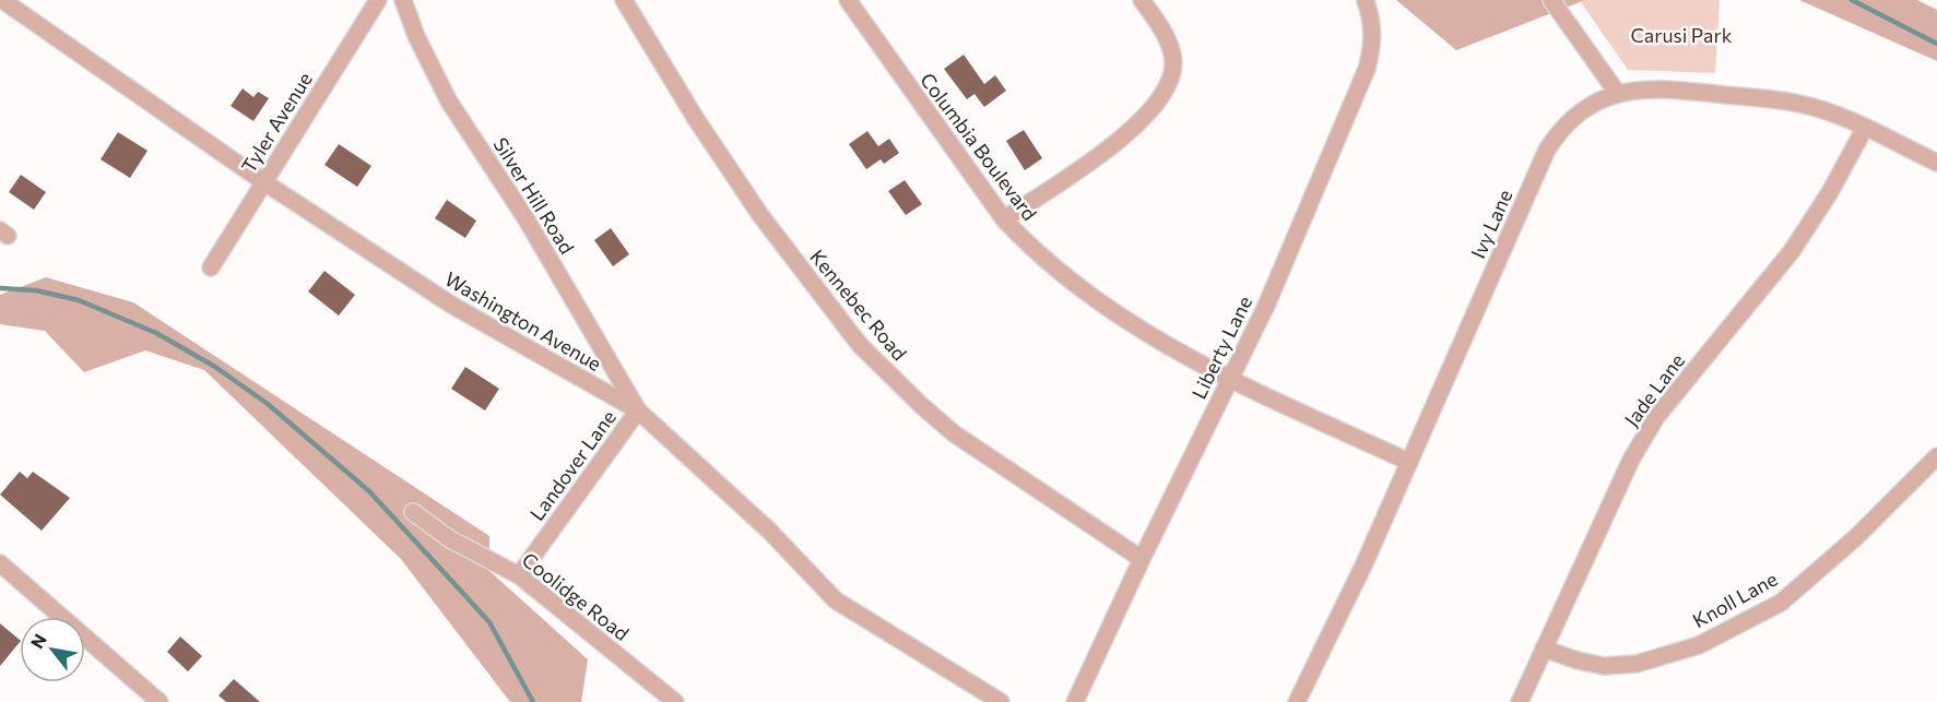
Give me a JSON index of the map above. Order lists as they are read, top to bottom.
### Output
{
  "streets": {
    "street": [
      "Tyler Avenue",
      "Columbia Boulevard",
      "Silver Hill Road",
      "Ivy Lane",
      "Kennebec Road",
      "Washington Avenue",
      "Liberty Lane",
      "Jade Lane",
      "Landover Lane",
      "Coolidge Road",
      "Knoll Lane"
    ]
  },
  "crossings": [
    ["Tyler Avenue", "Washington Avenue"],
    ["Columbia Boulevard", "Ivy Lane"],
    ["Columbia Boulevard", "Liberty Lane"],
    ["Silver Hill Road", "Washington Avenue"],
    ["Silver Hill Road", "Landover Lane"],
    ["Ivy Lane", "Jade Lane"],
    ["Kennebec Road", "Liberty Lane"],
    ["Washington Avenue", "Landover Lane"],
    ["Jade Lane", "Knoll Lane"],
    ["Landover Lane", "Coolidge Road"]
  ],
  "parks": ["Carusi Park"],
  "north": "top left"
}
